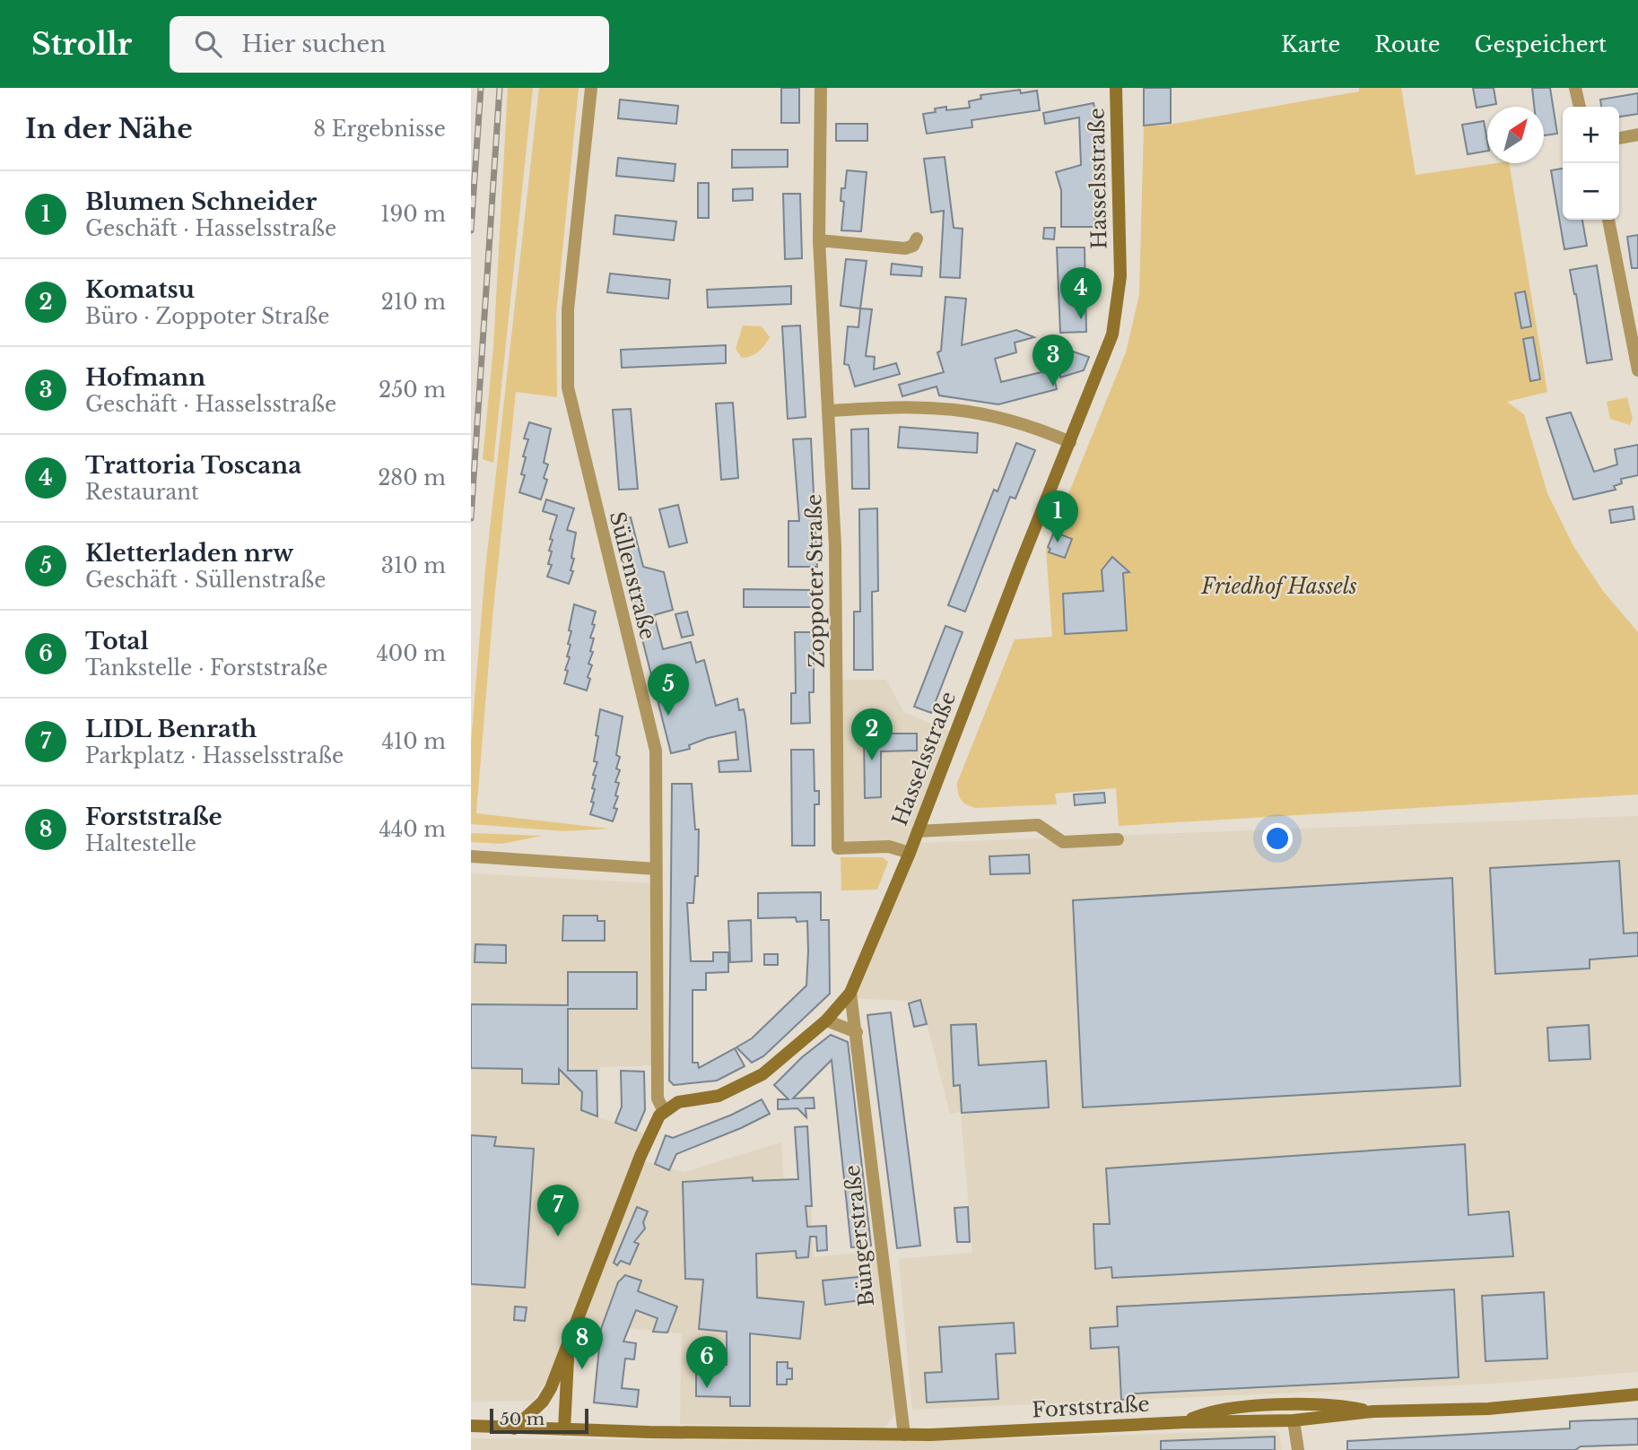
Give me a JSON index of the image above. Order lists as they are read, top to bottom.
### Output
{
  "streets": {
    "street": [
      "Hasselsstraße",
      "Süllenstraße",
      "Zoppoter Straße",
      "Büngerstraße",
      "Forststraße"
    ]
  },
  "crossings": [
    ["Hasselsstraße", "Süllenstraße"],
    ["Hasselsstraße", "Zoppoter Straße"],
    ["Hasselsstraße", "Büngerstraße"],
    ["Büngerstraße", "Forststraße"]
  ],
  "parks": ["Friedhof Hassels"],
  "scale_bar": "50 m",
  "north": "top right",
  "page": {
    "header": "Strollr",
    "search": "Hier suchen",
    "nav": ["Karte", "Route", "Gespeichert"],
    "heading": ["In der Nähe", "8 Ergebnisse"],
    "map_buttons": ["+", "−"],
    "list": [
      {
        "mark": "1",
        "name": "Blumen Schneider",
        "note": "Geschäft · Hasselsstraße",
        "value": "190 m"
      },
      {
        "mark": "2",
        "name": "Komatsu",
        "note": "Büro · Zoppoter Straße",
        "value": "210 m"
      },
      {
        "mark": "3",
        "name": "Hofmann",
        "note": "Geschäft · Hasselsstraße",
        "value": "250 m"
      },
      {
        "mark": "4",
        "name": "Trattoria Toscana",
        "note": "Restaurant",
        "value": "280 m"
      },
      {
        "mark": "5",
        "name": "Kletterladen nrw",
        "note": "Geschäft · Süllenstraße",
        "value": "310 m"
      },
      {
        "mark": "6",
        "name": "Total",
        "note": "Tankstelle · Forststraße",
        "value": "400 m"
      },
      {
        "mark": "7",
        "name": "LIDL Benrath",
        "note": "Parkplatz · Hasselsstraße",
        "value": "410 m"
      },
      {
        "mark": "8",
        "name": "Forststraße",
        "note": "Haltestelle",
        "value": "440 m"
      }
    ],
    "pins": [
      "4",
      "3",
      "1",
      "5",
      "2",
      "7",
      "8",
      "6"
    ],
    "scale": "50 m"
  }
}
